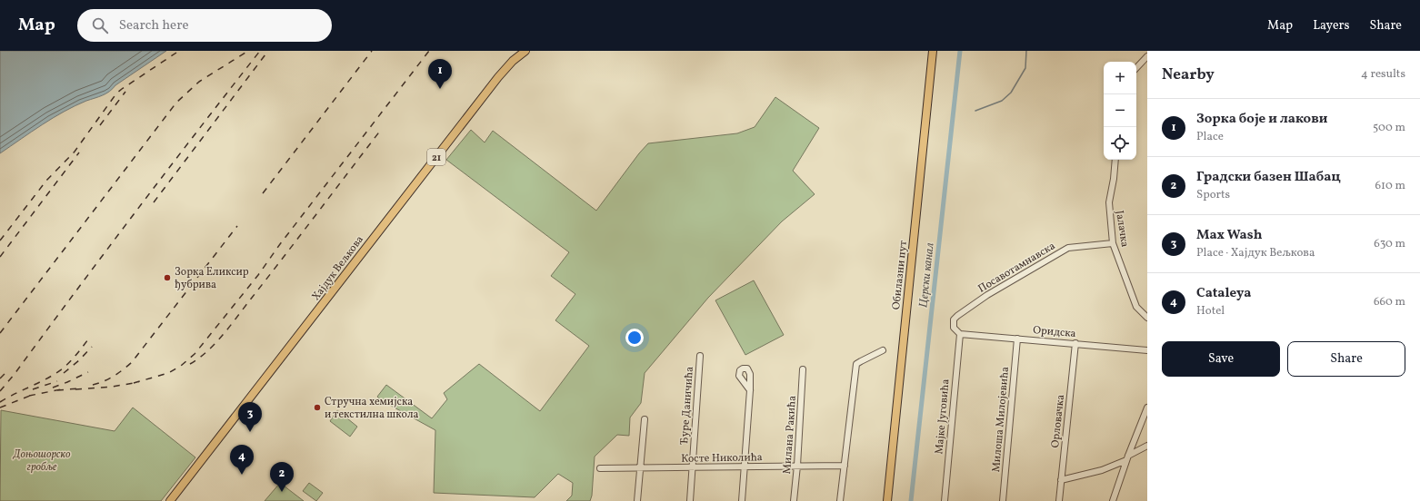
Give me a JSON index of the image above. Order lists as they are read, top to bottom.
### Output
{
  "streets": {
    "main road": ["21", "Хајдук Вељкова", "Обилазни пут"],
    "street": [
      "Јалачка",
      "Посавотамнавска",
      "Оридска",
      "Ђуре Даничића",
      "Мајке Југовића",
      "Милоша Милојевића",
      "Орловачка",
      "Милана Ракића",
      "Косте Николића"
    ]
  },
  "crossings": [
    ["Јалачка", "Посавотамнавска"],
    ["Посавотамнавска", "Оридска"],
    ["Посавотамнавска", "Мајке Југовића"],
    ["Оридска", "Мајке Југовића"],
    ["Оридска", "Милоша Милојевића"],
    ["Оридска", "Орловачка"],
    ["Ђуре Даничића", "Косте Николића"],
    ["Милана Ракића", "Косте Николића"]
  ],
  "water": ["Церски канал"],
  "parks": ["Доњошорско гробље"],
  "places": ["Зорка Еликсир ђубрива", "Стручна хемијска и текстилна школа"],
  "page": {
    "header": "Map",
    "search": "Search here",
    "nav": ["Map", "Layers", "Share"],
    "heading": ["Nearby", "4 results"],
    "pins": [
      "1",
      "3",
      "4",
      "2"
    ],
    "map_buttons": ["+", "−"],
    "list": [
      {
        "mark": "1",
        "name": "Зорка боје и лакови",
        "note": "Place",
        "value": "500 m"
      },
      {
        "mark": "2",
        "name": "Градски базен Шабац",
        "note": "Sports",
        "value": "610 m"
      },
      {
        "mark": "3",
        "name": "Max Wash",
        "note": "Place · Хајдук Вељкова",
        "value": "630 m"
      },
      {
        "mark": "4",
        "name": "Cataleya",
        "note": "Hotel",
        "value": "660 m"
      }
    ],
    "buttons": ["Save", "Share"]
  }
}
